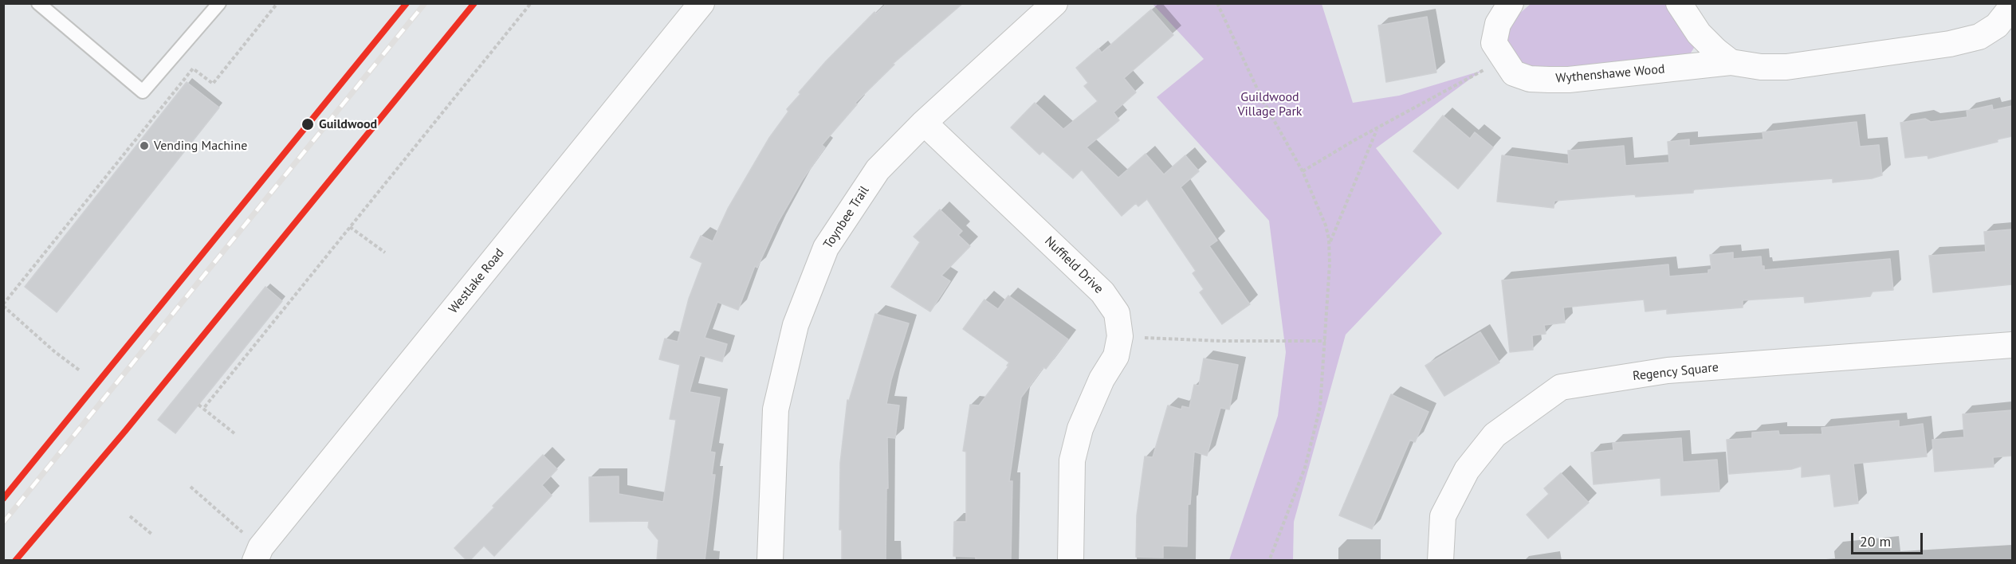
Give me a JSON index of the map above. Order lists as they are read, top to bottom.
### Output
{
  "streets": {
    "street": [
      "Wythenshawe Wood",
      "Toynbee Trail",
      "Nuffield Drive",
      "Westlake Road",
      "Regency Square"
    ]
  },
  "crossings": [
    ["Toynbee Trail", "Nuffield Drive"]
  ],
  "parks": ["Guildwood Village Park"],
  "places": ["Guildwood", "Vending Machine"],
  "scale_bar": "20 m"
}
